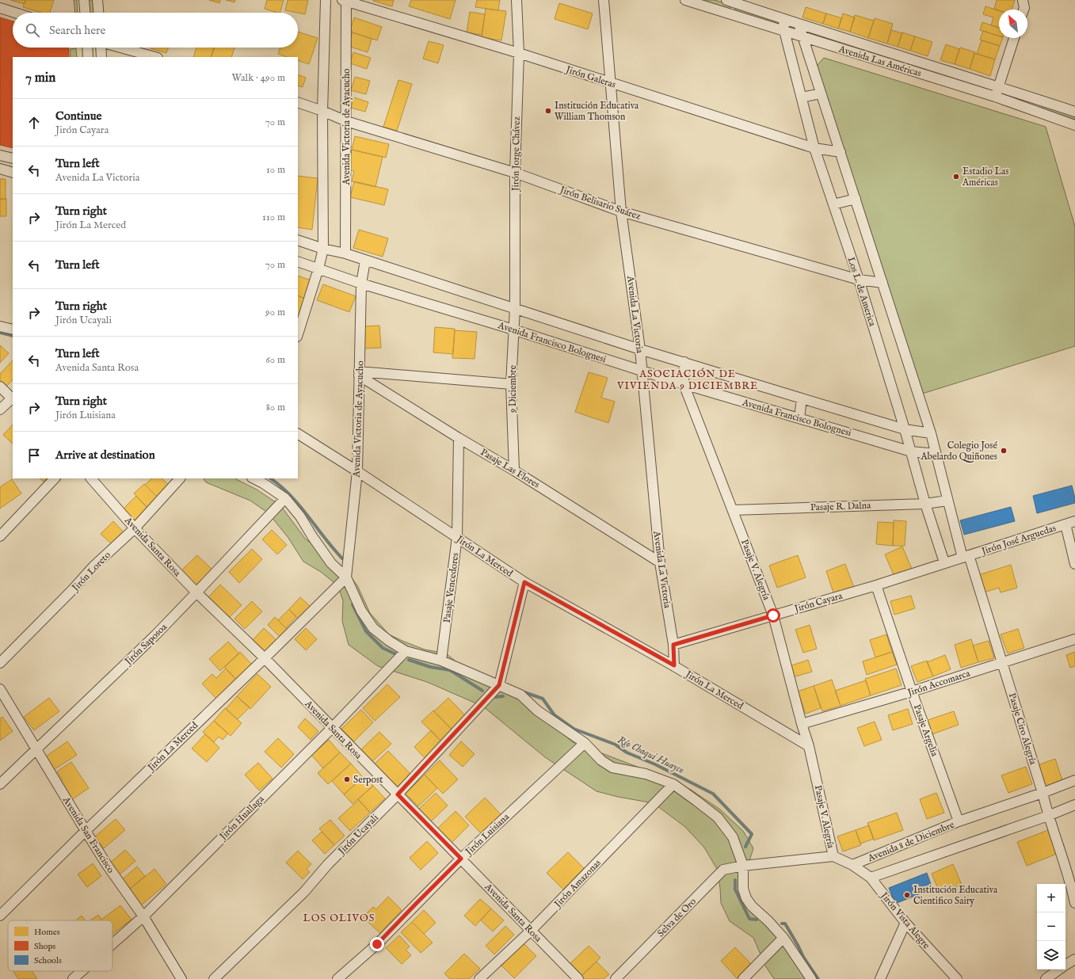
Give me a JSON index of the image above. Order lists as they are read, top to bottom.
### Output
{
  "streets": {
    "street": [
      "Avenida Las Américas",
      "Jirón Galeras",
      "Avenida Victoria de Ayacucho",
      "Jirón Jorge Chávez",
      "Jirón Belisario Suárez",
      "Los L. de America",
      "Avenida La Victoria",
      "Avenida Francisco Bolognesi",
      "9 Diciembre",
      "Pasaje Las Flores",
      "Pasaje R. Dalna",
      "Jirón José Arguedas",
      "Avenida Santa Rosa",
      "Jirón La Merced",
      "Pasaje V. Alegría",
      "Jirón Loreto",
      "Pasaje Vencedores",
      "Jirón Cayara",
      "Jirón Saposoa",
      "Jirón Accomarca",
      "Pasaje Ciro Alegría",
      "Pasaje Argelia",
      "Jirón Huallaga",
      "Jirón Ucayali",
      "Jirón Luisiana",
      "Avenida San Francisco",
      "Avenida 8 de Diciembre",
      "Jirón Amazonas",
      "Selva de Oro",
      "Jirón Vista Alegre"
    ]
  },
  "crossings": [
    ["Avenida Las Américas", "Los L. de America"],
    ["Jirón Galeras", "Avenida Victoria de Ayacucho"],
    ["Jirón Galeras", "Jirón Jorge Chávez"],
    ["Jirón Galeras", "Los L. de America"],
    ["Jirón Galeras", "Avenida La Victoria"],
    ["Avenida Victoria de Ayacucho", "Jirón Belisario Suárez"],
    ["Avenida Victoria de Ayacucho", "Avenida Francisco Bolognesi"],
    ["Avenida Victoria de Ayacucho", "Pasaje Las Flores"],
    ["Avenida Victoria de Ayacucho", "Jirón La Merced"],
    ["Jirón Jorge Chávez", "Jirón Belisario Suárez"],
    ["Jirón Jorge Chávez", "Avenida Francisco Bolognesi"],
    ["Jirón Jorge Chávez", "9 Diciembre"],
    ["Jirón Belisario Suárez", "Los L. de America"],
    ["Jirón Belisario Suárez", "Avenida La Victoria"],
    ["Los L. de America", "Avenida Francisco Bolognesi"],
    ["Los L. de America", "Pasaje R. Dalna"],
    ["Los L. de America", "Jirón Cayara"],
    ["Avenida La Victoria", "Avenida Francisco Bolognesi"],
    ["Avenida La Victoria", "Pasaje Las Flores"],
    ["Avenida La Victoria", "Jirón La Merced"],
    ["Avenida La Victoria", "Jirón Cayara"],
    ["Avenida Francisco Bolognesi", "9 Diciembre"],
    ["Avenida Francisco Bolognesi", "Pasaje V. Alegría"],
    ["9 Diciembre", "Pasaje Las Flores"],
    ["Pasaje Las Flores", "Pasaje Vencedores"],
    ["Pasaje R. Dalna", "Pasaje V. Alegría"],
    ["Jirón José Arguedas", "Jirón Cayara"],
    ["Jirón José Arguedas", "Pasaje Ciro Alegría"],
    ["Avenida Santa Rosa", "Jirón La Merced"],
    ["Avenida Santa Rosa", "Jirón Loreto"],
    ["Avenida Santa Rosa", "Jirón Saposoa"],
    ["Avenida Santa Rosa", "Jirón Huallaga"],
    ["Avenida Santa Rosa", "Jirón Ucayali"],
    ["Avenida Santa Rosa", "Jirón Luisiana"],
    ["Avenida Santa Rosa", "Jirón Amazonas"],
    ["Jirón La Merced", "Pasaje V. Alegría"],
    ["Jirón La Merced", "Pasaje Vencedores"],
    ["Jirón La Merced", "Avenida San Francisco"],
    ["Pasaje V. Alegría", "Jirón Cayara"],
    ["Pasaje V. Alegría", "Jirón Accomarca"],
    ["Jirón Cayara", "Pasaje Ciro Alegría"],
    ["Jirón Cayara", "Pasaje Argelia"],
    ["Jirón Saposoa", "Avenida San Francisco"],
    ["Jirón Accomarca", "Pasaje Ciro Alegría"],
    ["Jirón Accomarca", "Pasaje Argelia"],
    ["Pasaje Ciro Alegría", "Avenida 8 de Diciembre"],
    ["Pasaje Argelia", "Avenida 8 de Diciembre"],
    ["Jirón Huallaga", "Avenida San Francisco"],
    ["Avenida 8 de Diciembre", "Jirón Vista Alegre"]
  ],
  "districts": ["ASOCIACIÓN DE VIVIENDA 9 DICIEMBRE", "LOS OLIVOS"],
  "water": ["Río Chaqui Huayco"],
  "places": [
    "Institución Educativa William Thomson",
    "Estadio Las Américas",
    "Colegio José Abelardo Quiñones",
    "Serpost",
    "Institución Educativa Cientifico Sairy"
  ],
  "legend": ["Homes", "Shops", "Schools"],
  "north": "top left",
  "page": {
    "search": "Search here",
    "heading": ["7 min", "Walk · 490 m"],
    "list": [
      ["Continue", "Jirón Cayara", "70 m"],
      ["Turn left", "Avenida La Victoria", "10 m"],
      ["Turn right", "Jirón La Merced", "110 m"],
      ["Turn left", "70 m"],
      ["Turn right", "Jirón Ucayali", "90 m"],
      ["Turn left", "Avenida Santa Rosa", "60 m"],
      ["Turn right", "Jirón Luisiana", "80 m"],
      "Arrive at destination"
    ],
    "map_buttons": ["+", "−"]
  }
}
